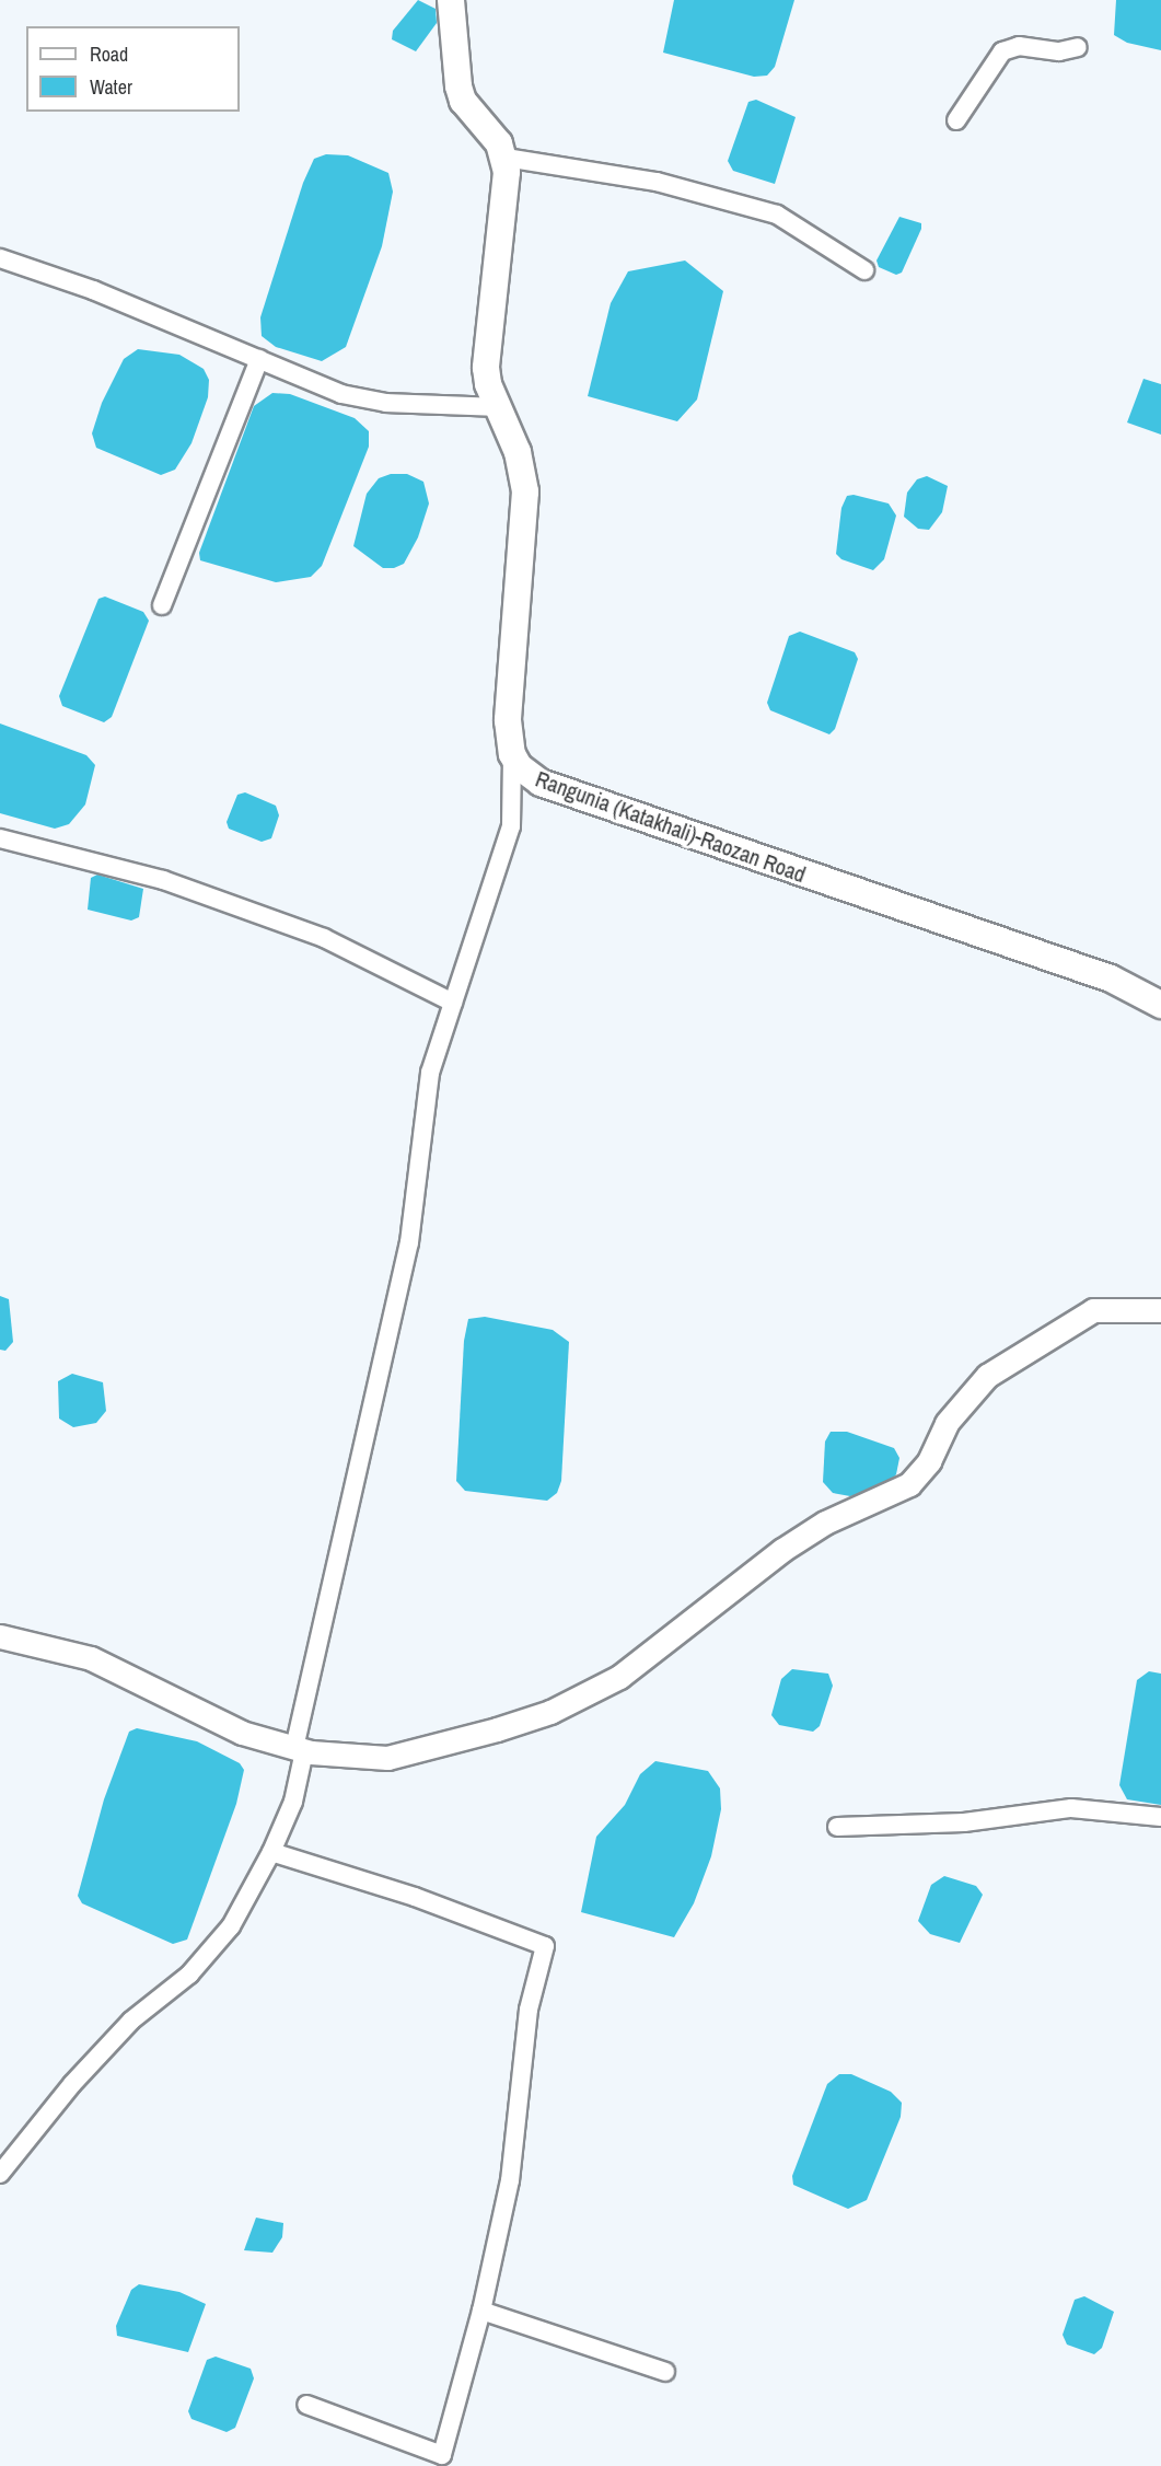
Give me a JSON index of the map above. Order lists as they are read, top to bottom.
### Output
{
  "streets": {
    "main road": ["Rangunia (Katakhali)-Raozan Road"]
  },
  "legend": ["Road", "Water"]
}
